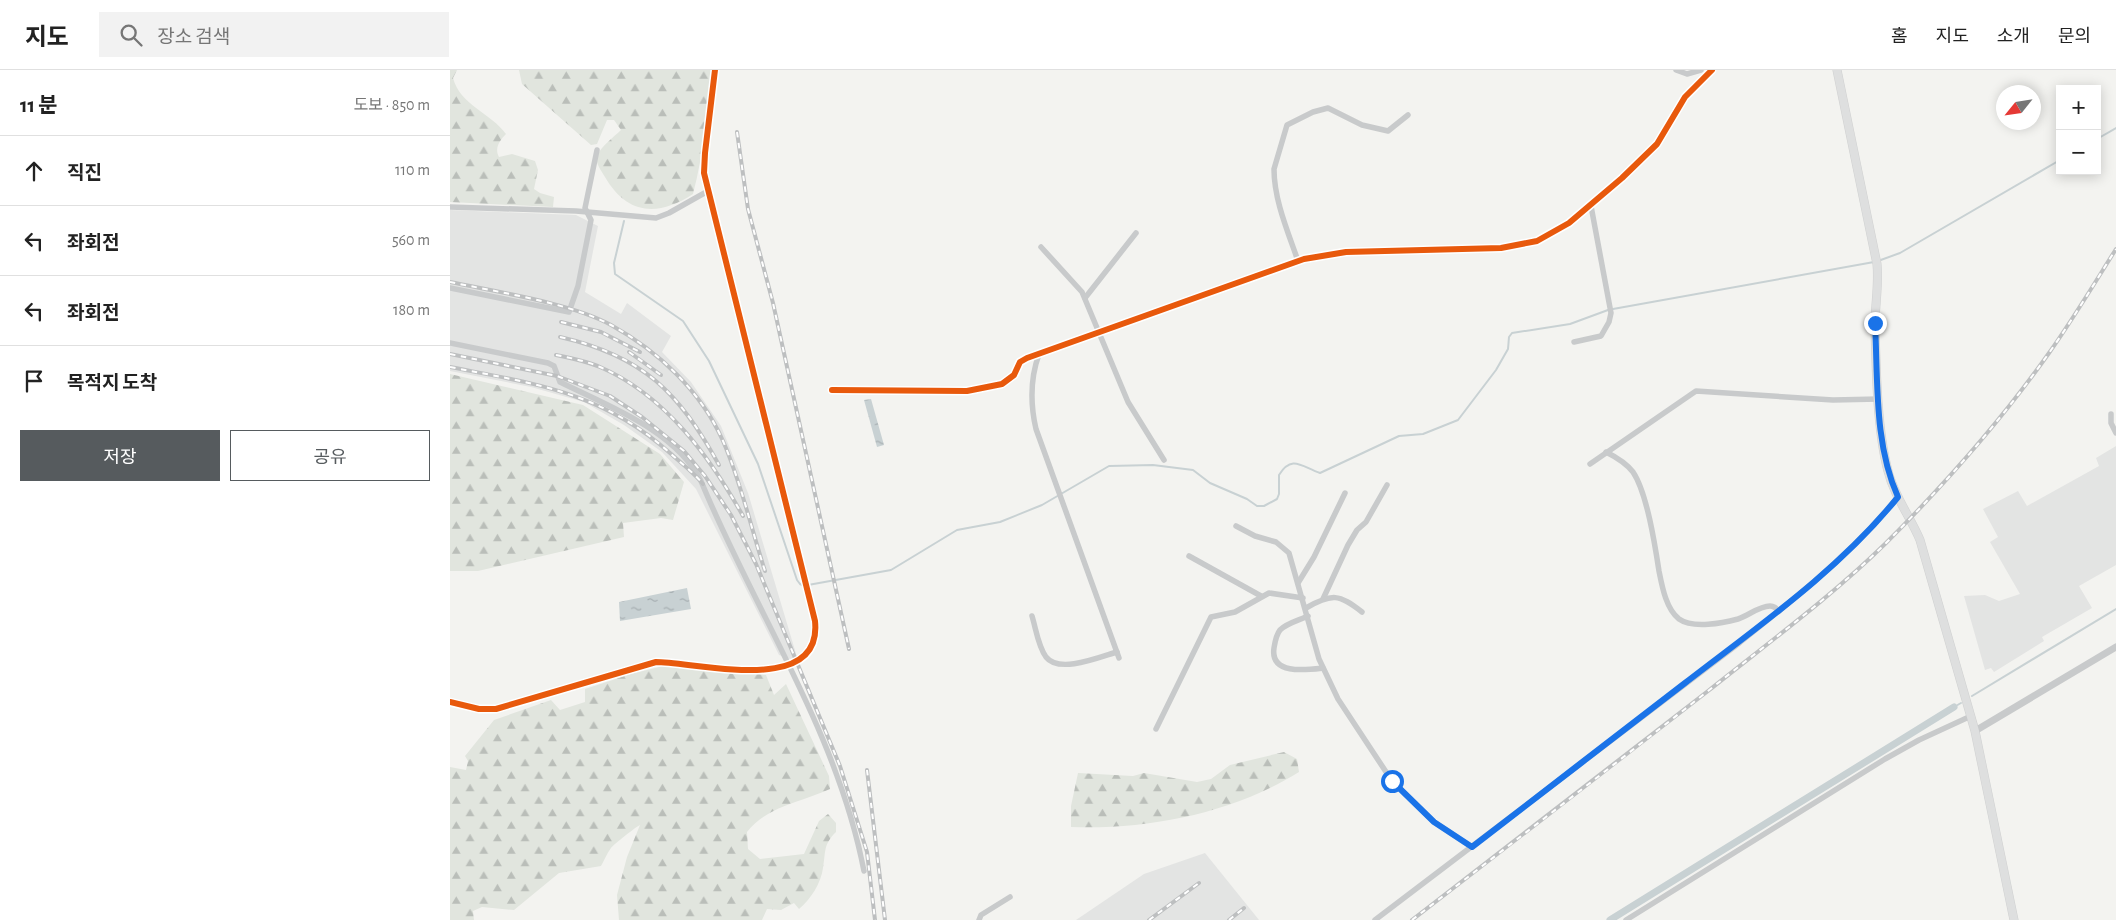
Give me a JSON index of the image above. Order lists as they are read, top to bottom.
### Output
{
  "north": "bottom left",
  "page": {
    "header": "지도",
    "search": "장소 검색",
    "nav": [
      "홈",
      "지도",
      "소개",
      "문의"
    ],
    "heading": ["11 분", "도보 · 850 m"],
    "map_buttons": ["+", "−"],
    "list": [
      ["직진", "110 m"],
      ["좌회전", "560 m"],
      ["좌회전", "180 m"],
      "목적지 도착"
    ],
    "buttons": ["저장", "공유"]
  }
}
